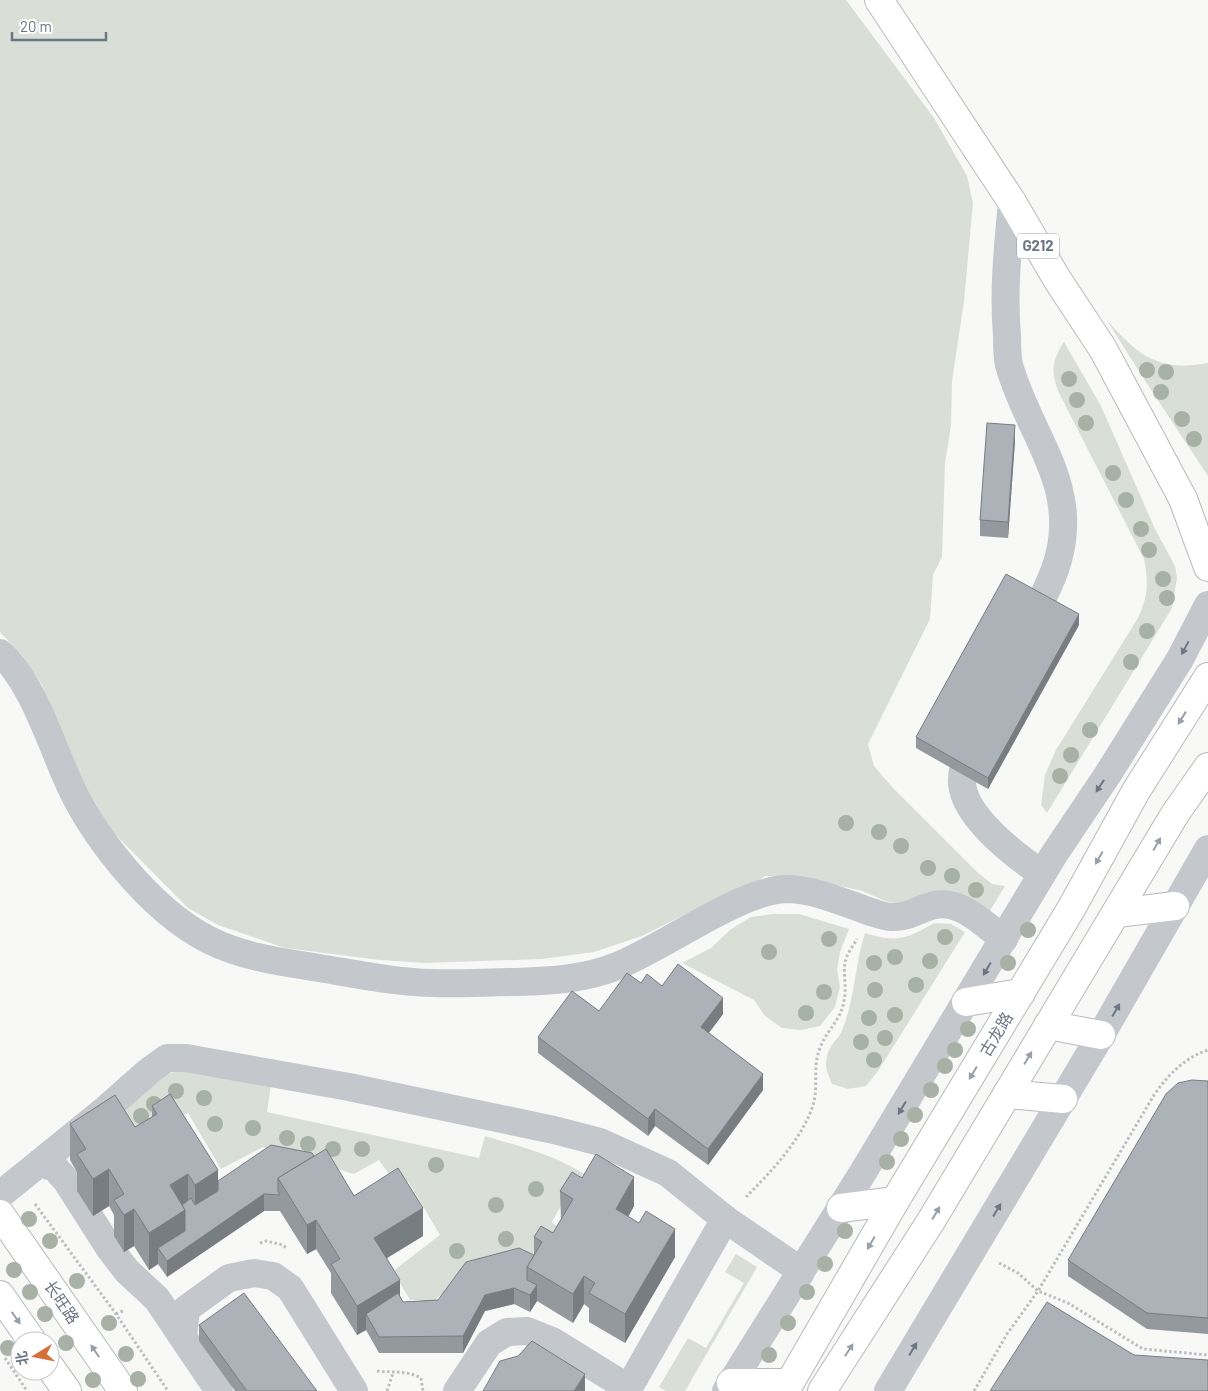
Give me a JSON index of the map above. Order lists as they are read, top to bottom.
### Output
{
  "streets": {
    "main road": ["G212", "古龙路", "长旺路"]
  },
  "one_way": ["长旺路"],
  "scale_bar": "20 m",
  "north": "left"
}
